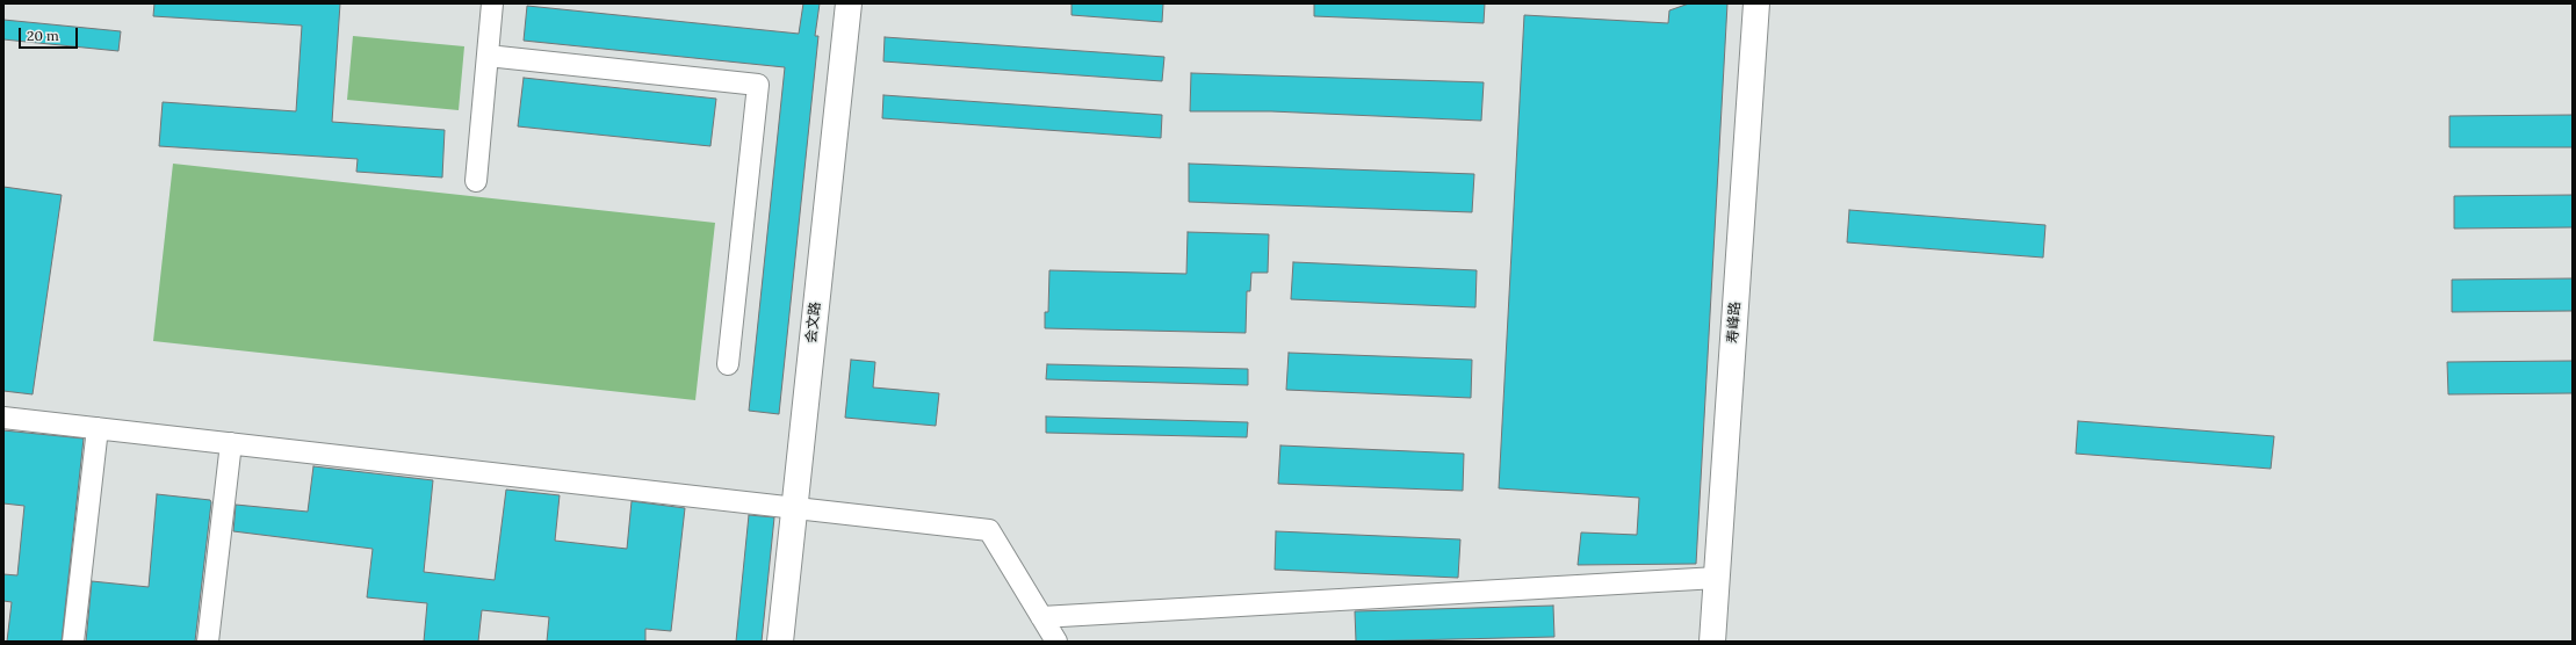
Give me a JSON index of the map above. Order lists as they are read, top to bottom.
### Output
{
  "streets": {
    "street": ["会文路", "寿峰路"]
  },
  "scale_bar": "20 m"
}
